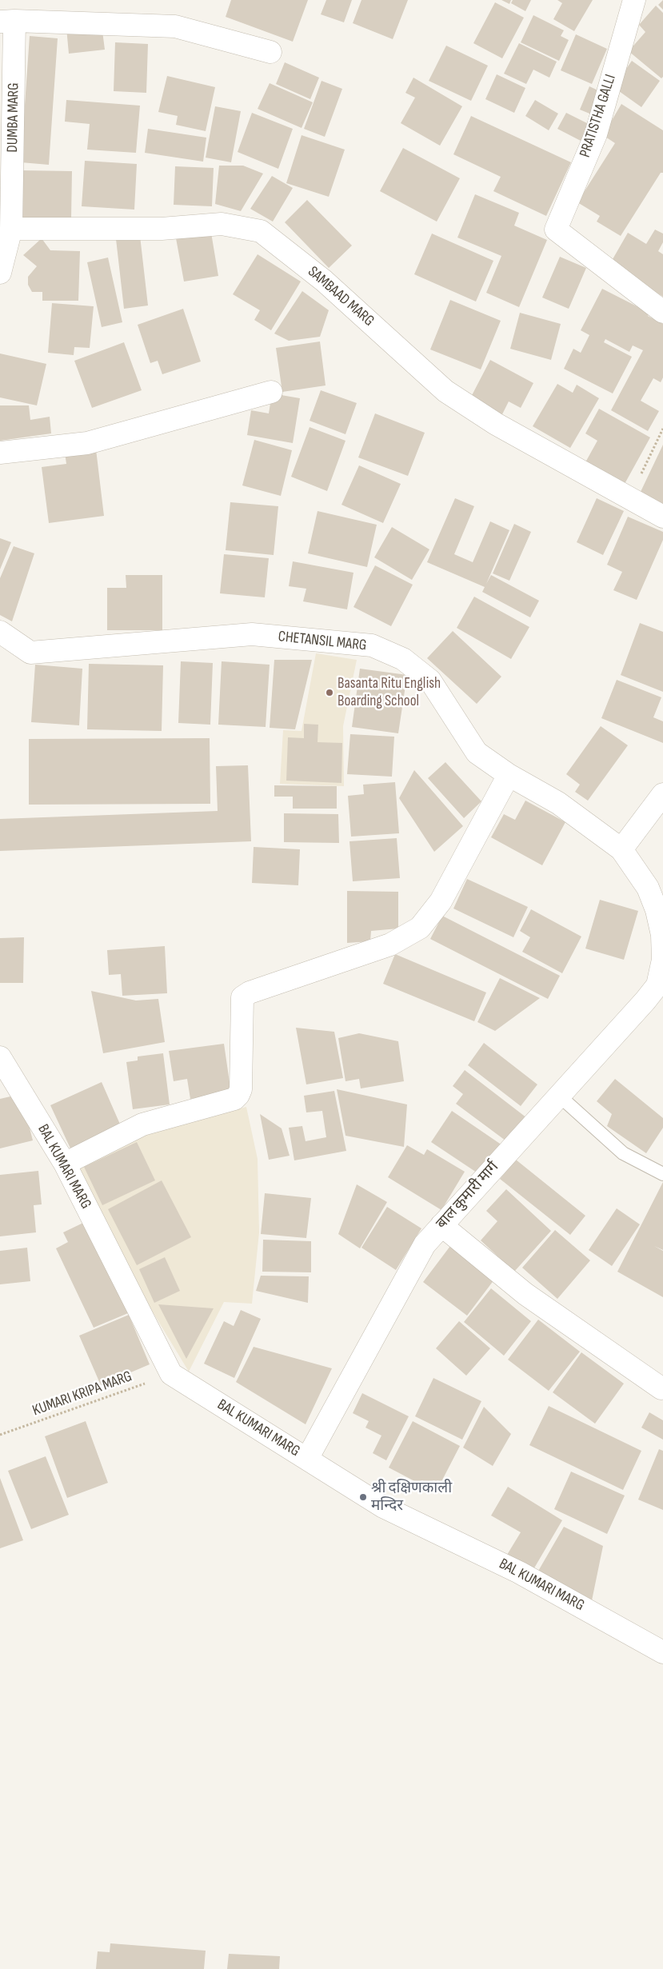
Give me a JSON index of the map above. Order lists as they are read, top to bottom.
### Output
{
  "streets": {
    "street": [
      "PRATISTHA GALLI",
      "DUMBA MARG",
      "SAMBAAD MARG",
      "CHETANSIL MARG",
      "BAL KUMARI MARG",
      "बाल कुमारी मार्ग"
    ],
    "path": ["KUMARI KRIPA MARG"]
  },
  "crossings": [
    ["DUMBA MARG", "SAMBAAD MARG"],
    ["CHETANSIL MARG", "बाल कुमारी मार्ग"],
    ["BAL KUMARI MARG", "बाल कुमारी मार्ग"],
    ["BAL KUMARI MARG", "KUMARI KRIPA MARG"]
  ],
  "places": ["Basanta Ritu English Boarding School", "श्री दक्षिणकाली मन्दिर"]
}
